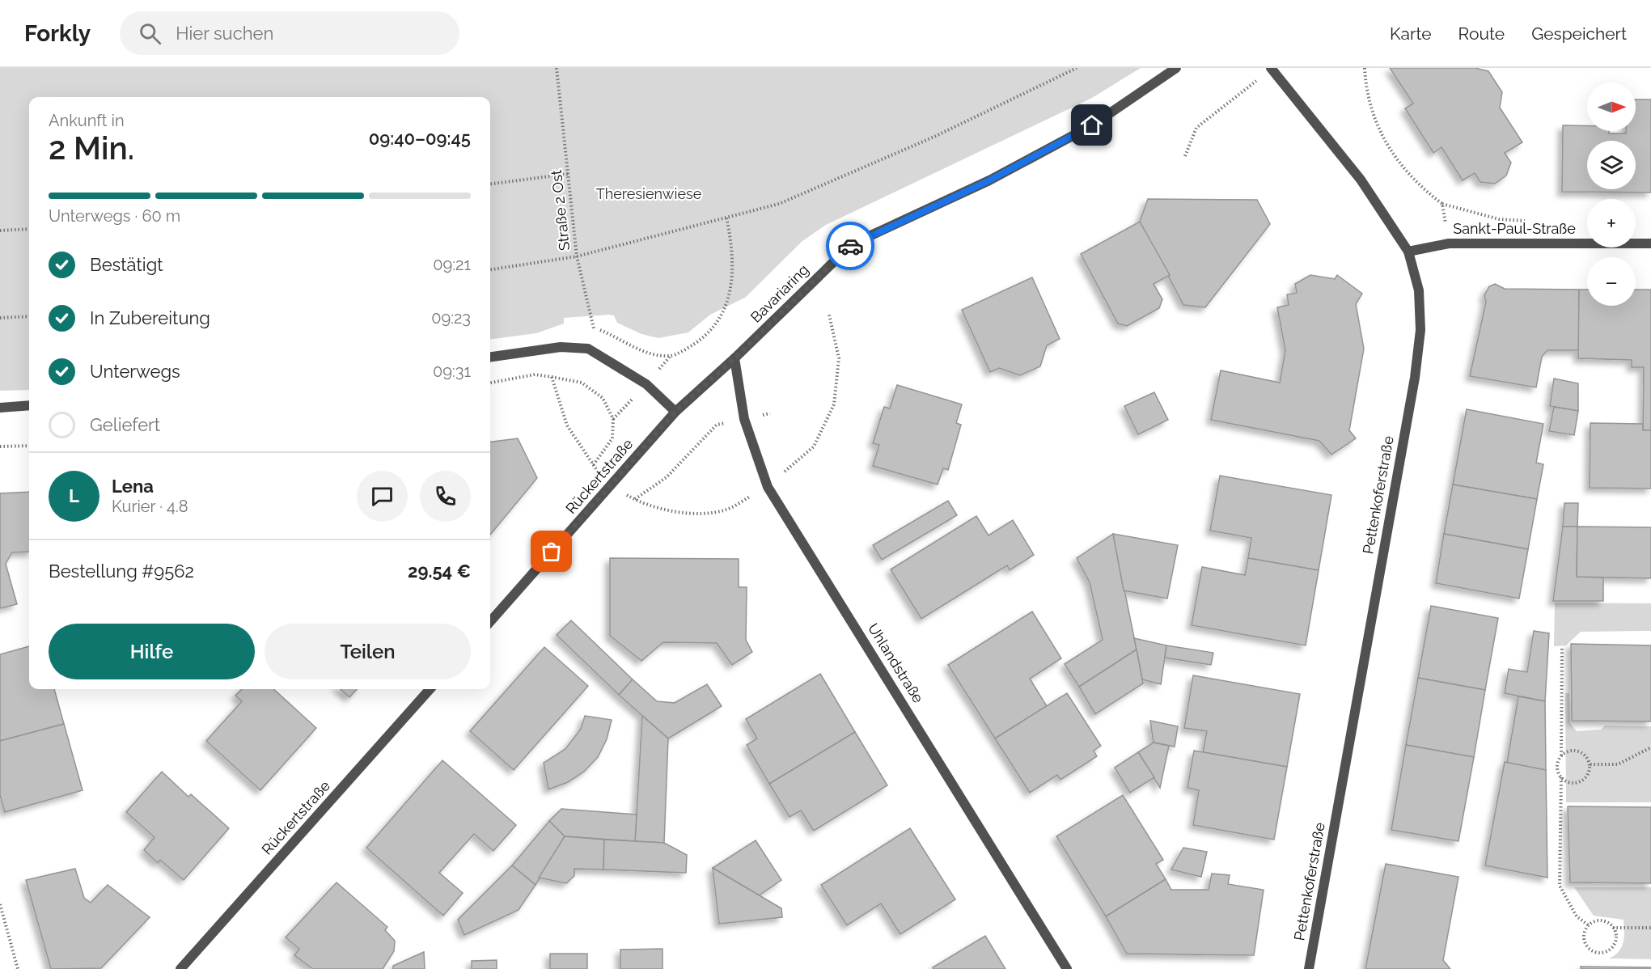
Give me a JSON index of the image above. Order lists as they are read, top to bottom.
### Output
{
  "streets": {
    "street": [
      "Sankt-Paul-Straße",
      "Bavariaring",
      "Rückertstraße",
      "Pettenkoferstraße",
      "Uhlandstraße"
    ],
    "path": ["Straße 2 Ost"]
  },
  "crossings": [
    ["Sankt-Paul-Straße", "Pettenkoferstraße"],
    ["Bavariaring", "Rückertstraße"],
    ["Bavariaring", "Uhlandstraße"]
  ],
  "parks": ["Theresienwiese"],
  "north": "right",
  "page": {
    "header": "Forkly",
    "search": "Hier suchen",
    "nav": ["Karte", "Route", "Gespeichert"],
    "map_buttons": ["+", "−"],
    "heading": ["2 Min.", "Ankunft in", "09:40–09:45"],
    "panel": [
      "Lena",
      "Kurier · 4.8",
      "Bestellung #9562",
      "29.54 €"
    ],
    "bar": "Unterwegs · 60 m",
    "list": [
      ["Bestätigt", "09:21"],
      ["In Zubereitung", "09:23"],
      ["Unterwegs", "09:31"],
      "Geliefert"
    ],
    "round": "L",
    "buttons": ["Hilfe", "Teilen"]
  }
}
